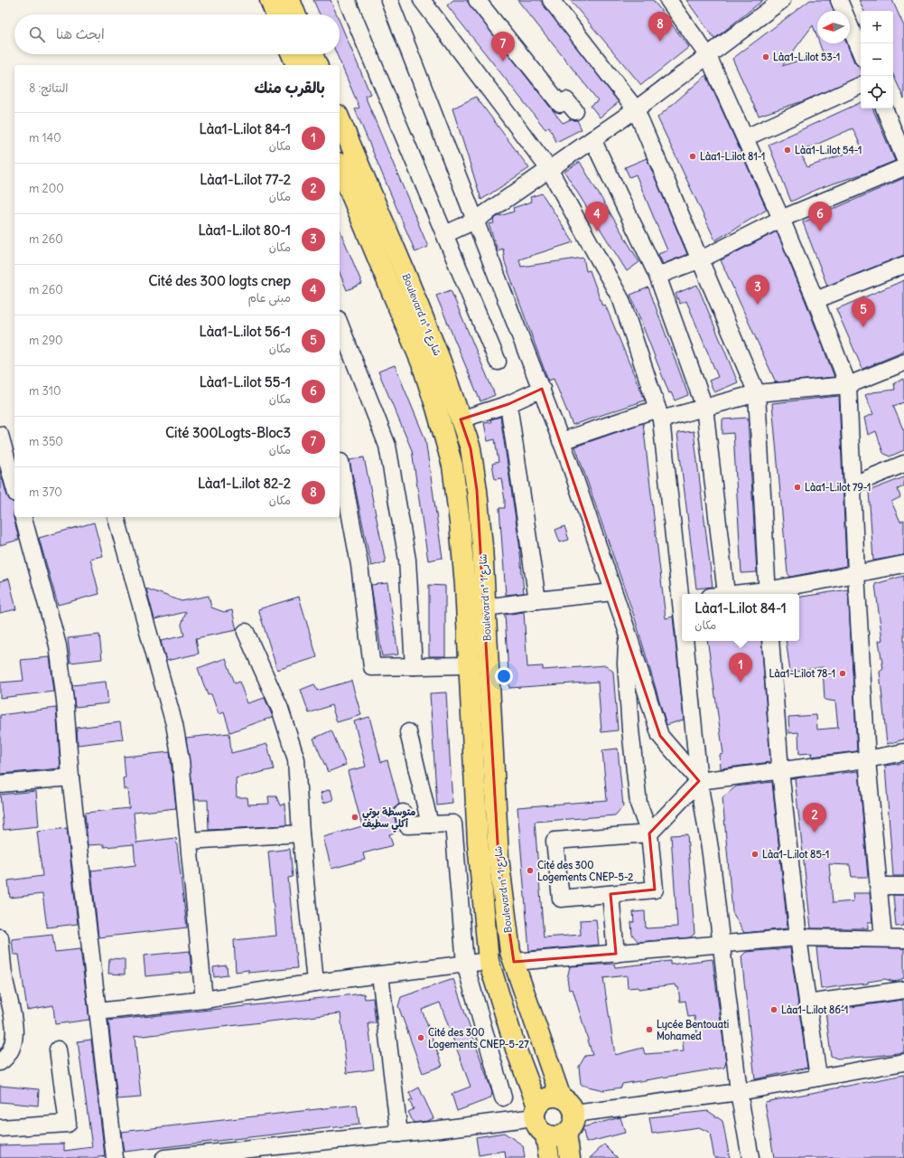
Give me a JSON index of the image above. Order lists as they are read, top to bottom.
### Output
{
  "streets": {
    "main road": ["Boulevard n° شارع 1"]
  },
  "places": [
    "Làa1-L.ilot 53-1",
    "Làa1-L.ilot 54-1",
    "Làa1-L.ilot 81-1",
    "Làa1-L.ilot 79-1",
    "Làa1-L.ilot 78-1",
    "متوسطة بوتي أكلي سطيف",
    "Làa1-L.ilot 85-1",
    "Cité des 300 Logements CNEP-5-2",
    "Làa1-L.ilot 86-1",
    "Lycée Bentouati Mohamed",
    "Cité des 300 Logements CNEP-5-27"
  ],
  "north": "left",
  "page": {
    "map_buttons": ["+", "−"],
    "pins": [
      "8",
      "7",
      "4",
      "6",
      "3",
      "5",
      "1",
      "2"
    ],
    "search": "ابحث هنا",
    "heading": ["بالقرب منك", "النتائج: 8"],
    "list": [
      {
        "mark": "1",
        "name": "Làa1-L.ilot 84-1",
        "note": "مكان",
        "value": "140 m"
      },
      {
        "mark": "2",
        "name": "Làa1-L.ilot 77-2",
        "note": "مكان",
        "value": "200 m"
      },
      {
        "mark": "3",
        "name": "Làa1-L.ilot 80-1",
        "note": "مكان",
        "value": "260 m"
      },
      {
        "mark": "4",
        "name": "Cité des 300 logts cnep",
        "note": "مبنى عام",
        "value": "260 m"
      },
      {
        "mark": "5",
        "name": "Làa1-L.ilot 56-1",
        "note": "مكان",
        "value": "290 m"
      },
      {
        "mark": "6",
        "name": "Làa1-L.ilot 55-1",
        "note": "مكان",
        "value": "310 m"
      },
      {
        "mark": "7",
        "name": "Cité 300Logts-Bloc3",
        "note": "مكان",
        "value": "350 m"
      },
      {
        "mark": "8",
        "name": "Làa1-L.ilot 82-2",
        "note": "مكان",
        "value": "370 m"
      }
    ],
    "popup": ["Làa1-L.ilot 84-1", "مكان"]
  }
}
